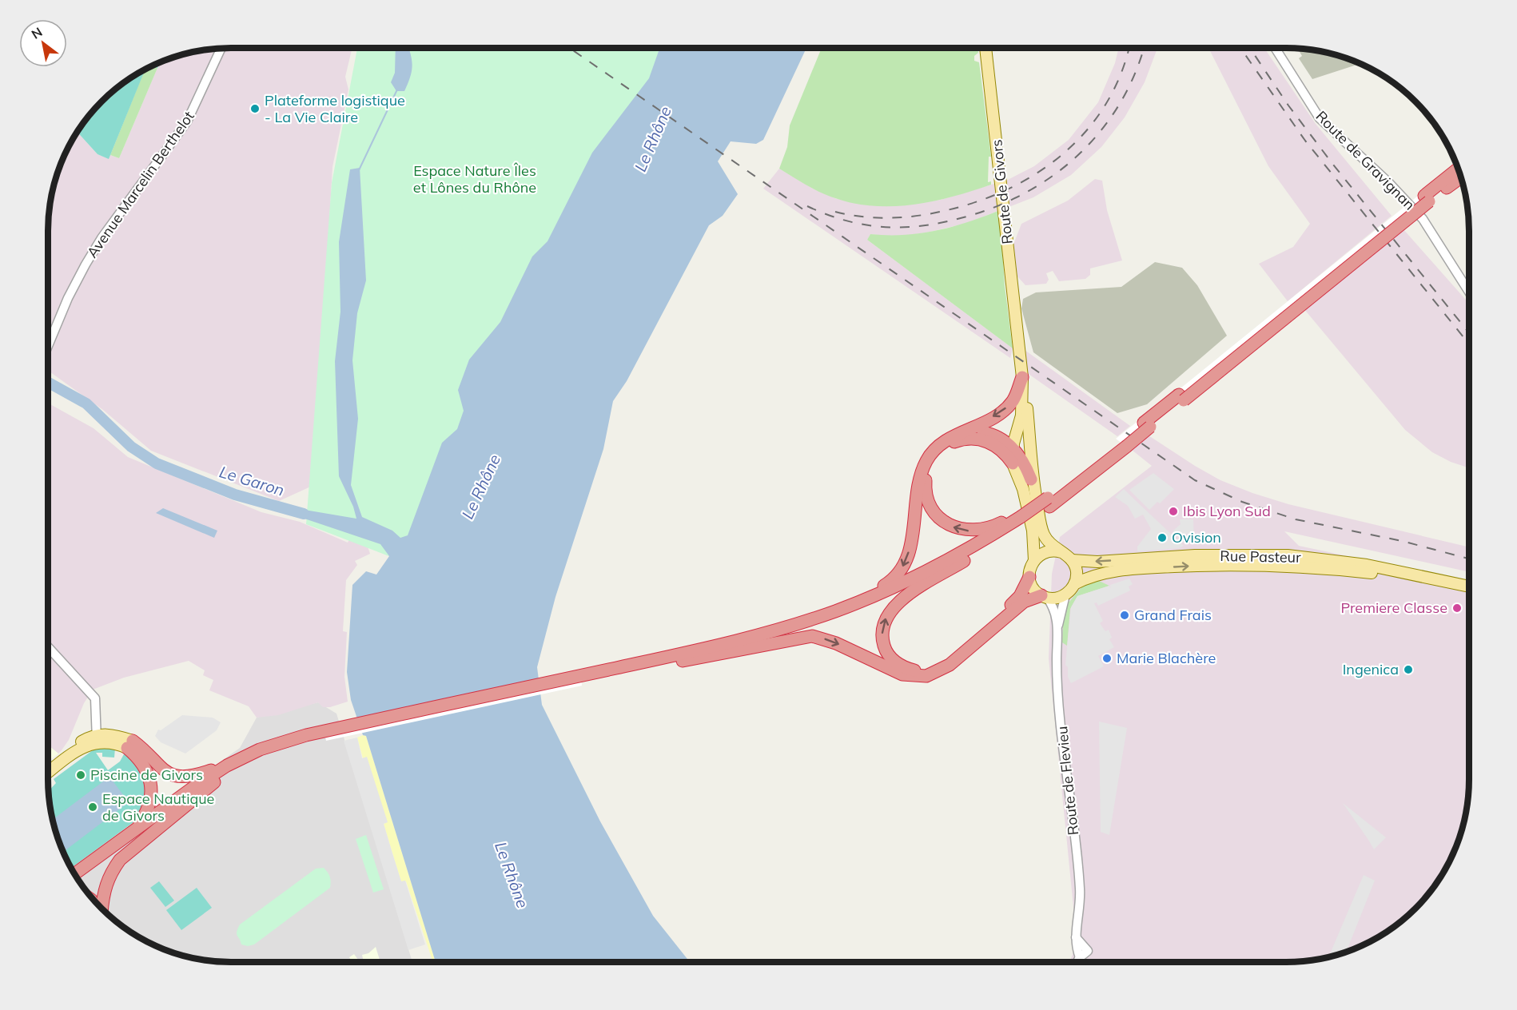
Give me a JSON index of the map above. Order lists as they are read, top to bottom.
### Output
{
  "streets": {
    "main road": ["Route de Givors", "Rue Pasteur"],
    "street": ["Route de Gravignan", "Avenue Marcelin Berthelot", "Route de Flevieu"]
  },
  "crossings": [
    ["Rue Pasteur", "Route de Flevieu"]
  ],
  "water": ["Le Rhône", "Le Garon"],
  "parks": ["Espace Nature Îles et Lônes du Rhône"],
  "places": [
    "Plateforme logistique - La Vie Claire",
    "Ibis Lyon Sud",
    "Ovision",
    "Premiere Classe",
    "Grand Frais",
    "Marie Blachère",
    "Ingenica",
    "Piscine de Givors",
    "Espace Nautique de Givors"
  ],
  "north": "top left"
}
